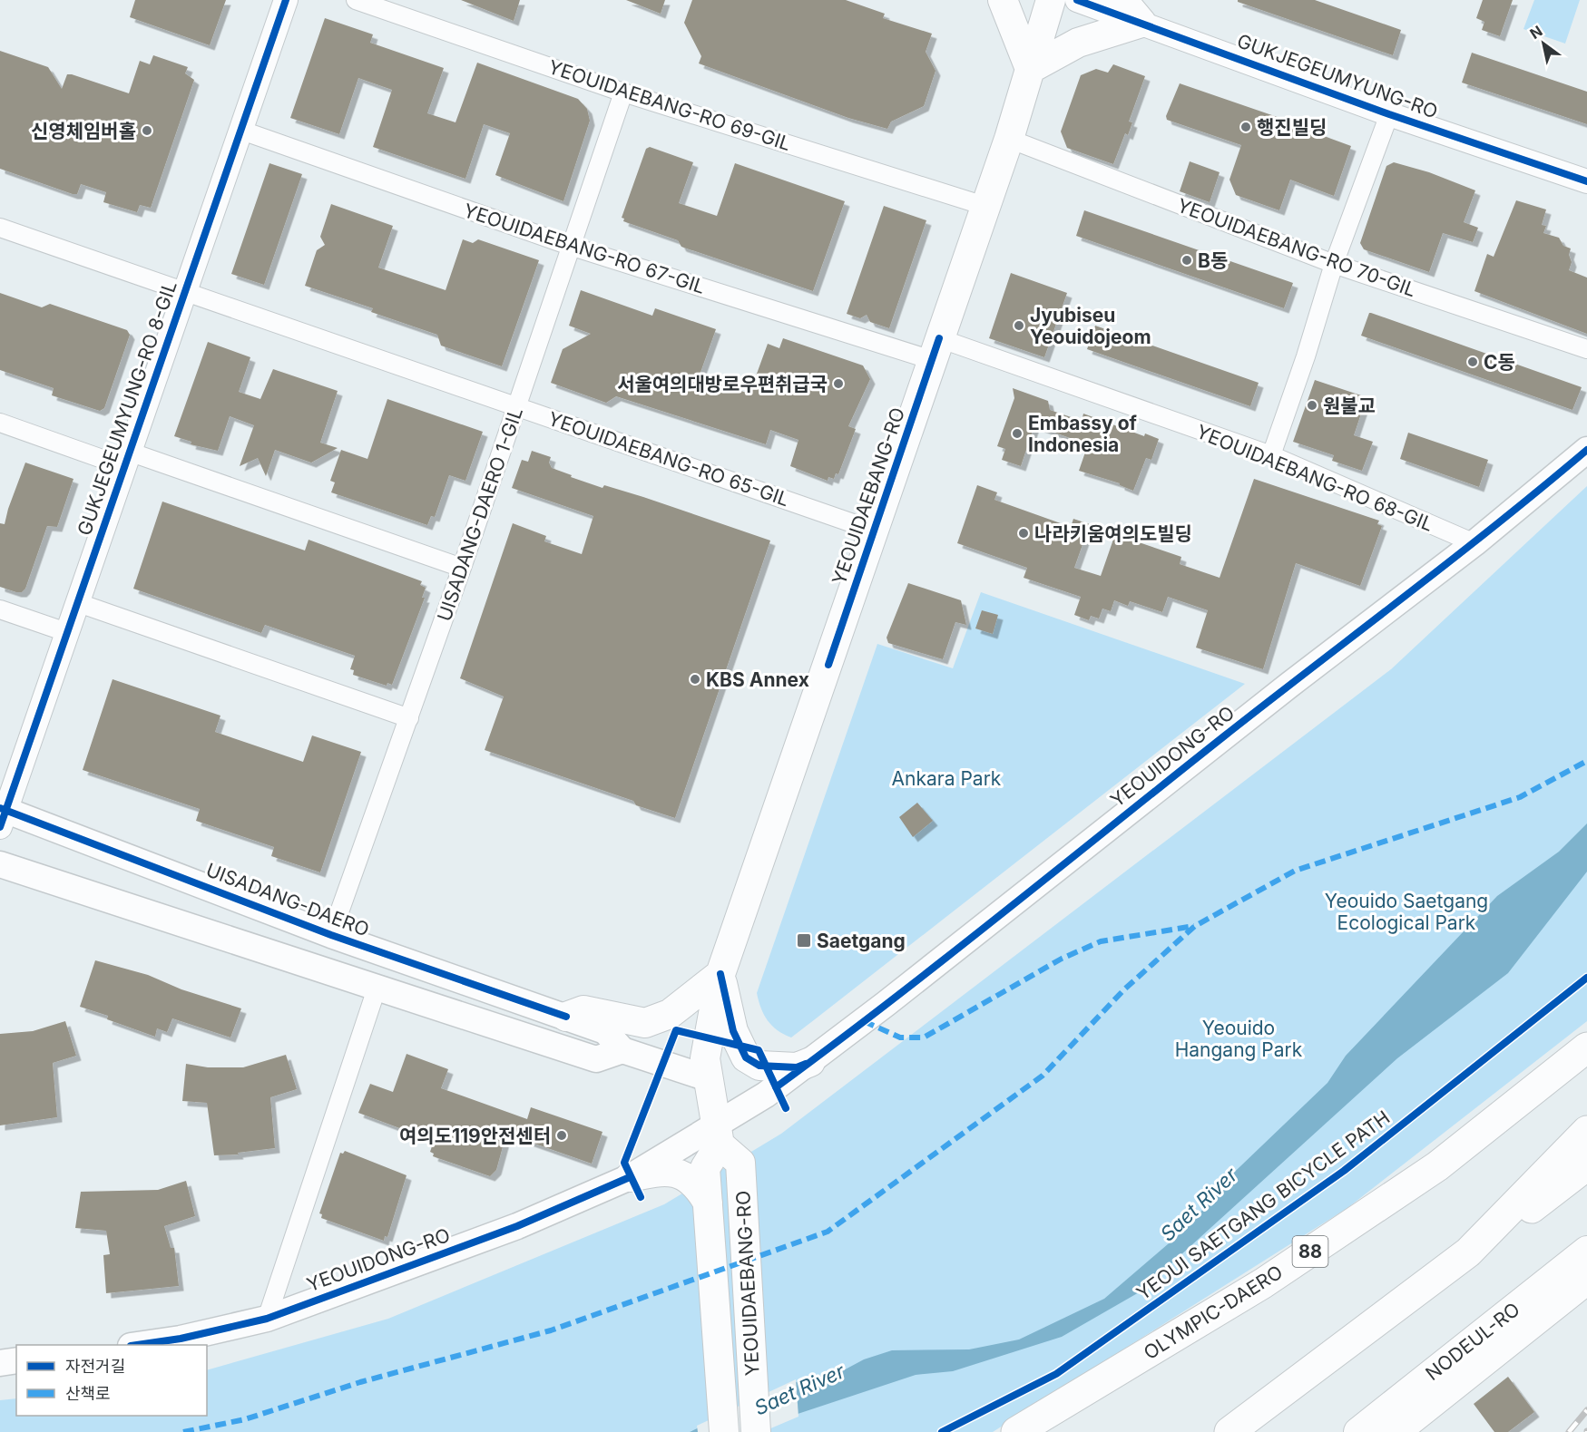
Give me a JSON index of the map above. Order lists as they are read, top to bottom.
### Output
{
  "streets": {
    "highway": ["88", "OLYMPIC-DAERO"],
    "main road": [
      "YEOUIDAEBANG-RO",
      "YEOUIDONG-RO",
      "UISADANG-DAERO",
      "NODEUL-RO"
    ],
    "street": [
      "GUKJEGEUMYUNG-RO",
      "YEOUIDAEBANG-RO 69-GIL",
      "YEOUIDAEBANG-RO 70-GIL",
      "YEOUIDAEBANG-RO 67-GIL",
      "GUKJEGEUMYUNG-RO 8-GIL",
      "YEOUIDAEBANG-RO 65-GIL",
      "YEOUIDAEBANG-RO 68-GIL",
      "UISADANG-DAERO 1-GIL"
    ],
    "cycle path": ["YEOUI SAETGANG BICYCLE PATH"]
  },
  "crossings": [
    ["GUKJEGEUMYUNG-RO", "YEOUIDAEBANG-RO 70-GIL"],
    ["GUKJEGEUMYUNG-RO", "YEOUIDAEBANG-RO 68-GIL"],
    ["YEOUIDAEBANG-RO 69-GIL", "YEOUIDAEBANG-RO"],
    ["YEOUIDAEBANG-RO 69-GIL", "UISADANG-DAERO 1-GIL"],
    ["YEOUIDAEBANG-RO 70-GIL", "YEOUIDAEBANG-RO"],
    ["YEOUIDAEBANG-RO 67-GIL", "GUKJEGEUMYUNG-RO 8-GIL"],
    ["YEOUIDAEBANG-RO 67-GIL", "YEOUIDAEBANG-RO 68-GIL"],
    ["YEOUIDAEBANG-RO 67-GIL", "YEOUIDAEBANG-RO"],
    ["YEOUIDAEBANG-RO 67-GIL", "UISADANG-DAERO 1-GIL"],
    ["GUKJEGEUMYUNG-RO 8-GIL", "YEOUIDAEBANG-RO 65-GIL"],
    ["GUKJEGEUMYUNG-RO 8-GIL", "UISADANG-DAERO 1-GIL"],
    ["GUKJEGEUMYUNG-RO 8-GIL", "UISADANG-DAERO"],
    ["YEOUIDAEBANG-RO 65-GIL", "YEOUIDAEBANG-RO"],
    ["YEOUIDAEBANG-RO 65-GIL", "UISADANG-DAERO 1-GIL"],
    ["YEOUIDAEBANG-RO 68-GIL", "YEOUIDAEBANG-RO"],
    ["YEOUIDAEBANG-RO 68-GIL", "YEOUIDONG-RO"],
    ["YEOUIDAEBANG-RO", "YEOUIDONG-RO"],
    ["YEOUIDAEBANG-RO", "UISADANG-DAERO"],
    ["UISADANG-DAERO 1-GIL", "UISADANG-DAERO"]
  ],
  "water": ["Saet River"],
  "parks": ["Ankara Park", "Yeouido Saetgang Ecological Park", "Yeouido Hangang Park"],
  "places": {
    "other": [
      "행진빌딩",
      "신영체임버홀",
      "B동",
      "Jyubiseu Yeouidojeom",
      "C동",
      "서울여의대방로우편취급국",
      "원불교",
      "Embassy of Indonesia",
      "나라키움여의도빌딩",
      "KBS Annex",
      "여의도119안전센터"
    ],
    "transit": ["Saetgang"]
  },
  "legend": ["자전거길", "산책로"],
  "north": "top left"
}
